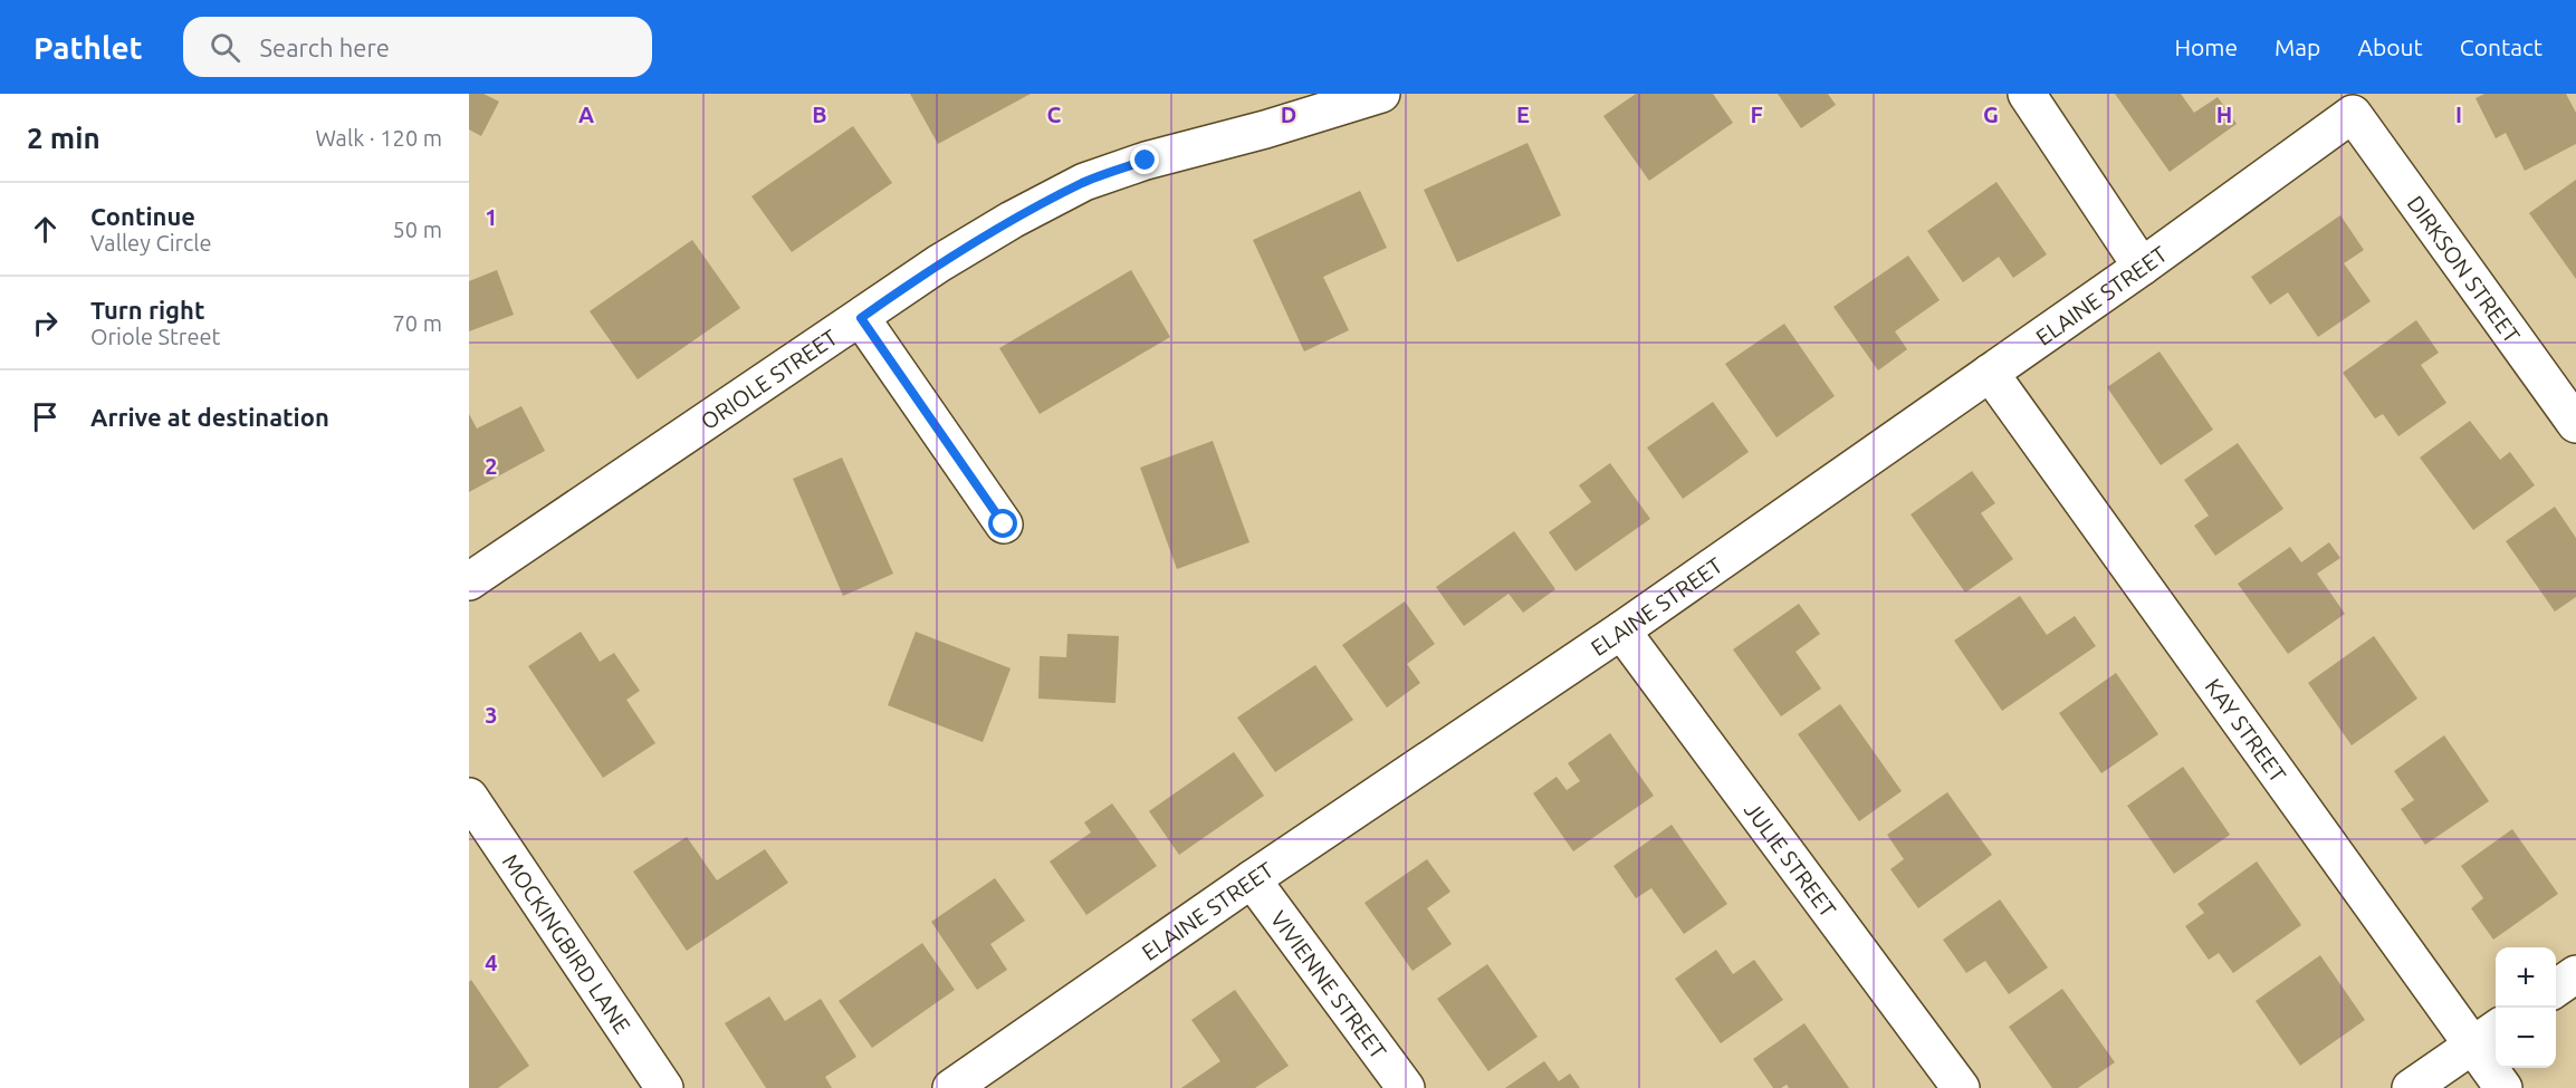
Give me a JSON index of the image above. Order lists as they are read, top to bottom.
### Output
{
  "streets": {
    "street": [
      "DIRKSON STREET",
      "ELAINE STREET",
      "ORIOLE STREET",
      "KAY STREET",
      "JULIE STREET",
      "MOCKINGBIRD LANE",
      "VIVIENNE STREET"
    ]
  },
  "crossings": [
    ["DIRKSON STREET", "ELAINE STREET"],
    ["ELAINE STREET", "KAY STREET"],
    ["ELAINE STREET", "JULIE STREET"],
    ["ELAINE STREET", "VIVIENNE STREET"]
  ],
  "page": {
    "header": "Pathlet",
    "search": "Search here",
    "nav": [
      "Home",
      "Map",
      "About",
      "Contact"
    ],
    "heading": ["2 min", "Walk · 120 m"],
    "list": [
      ["Continue", "Valley Circle", "50 m"],
      ["Turn right", "Oriole Street", "70 m"],
      "Arrive at destination"
    ],
    "map_buttons": ["+", "−"]
  },
  "grid": {
    "columns": [
      "A",
      "B",
      "C",
      "D",
      "E",
      "F",
      "G",
      "H",
      "I"
    ],
    "rows": [
      "1",
      "2",
      "3",
      "4"
    ]
  }
}
